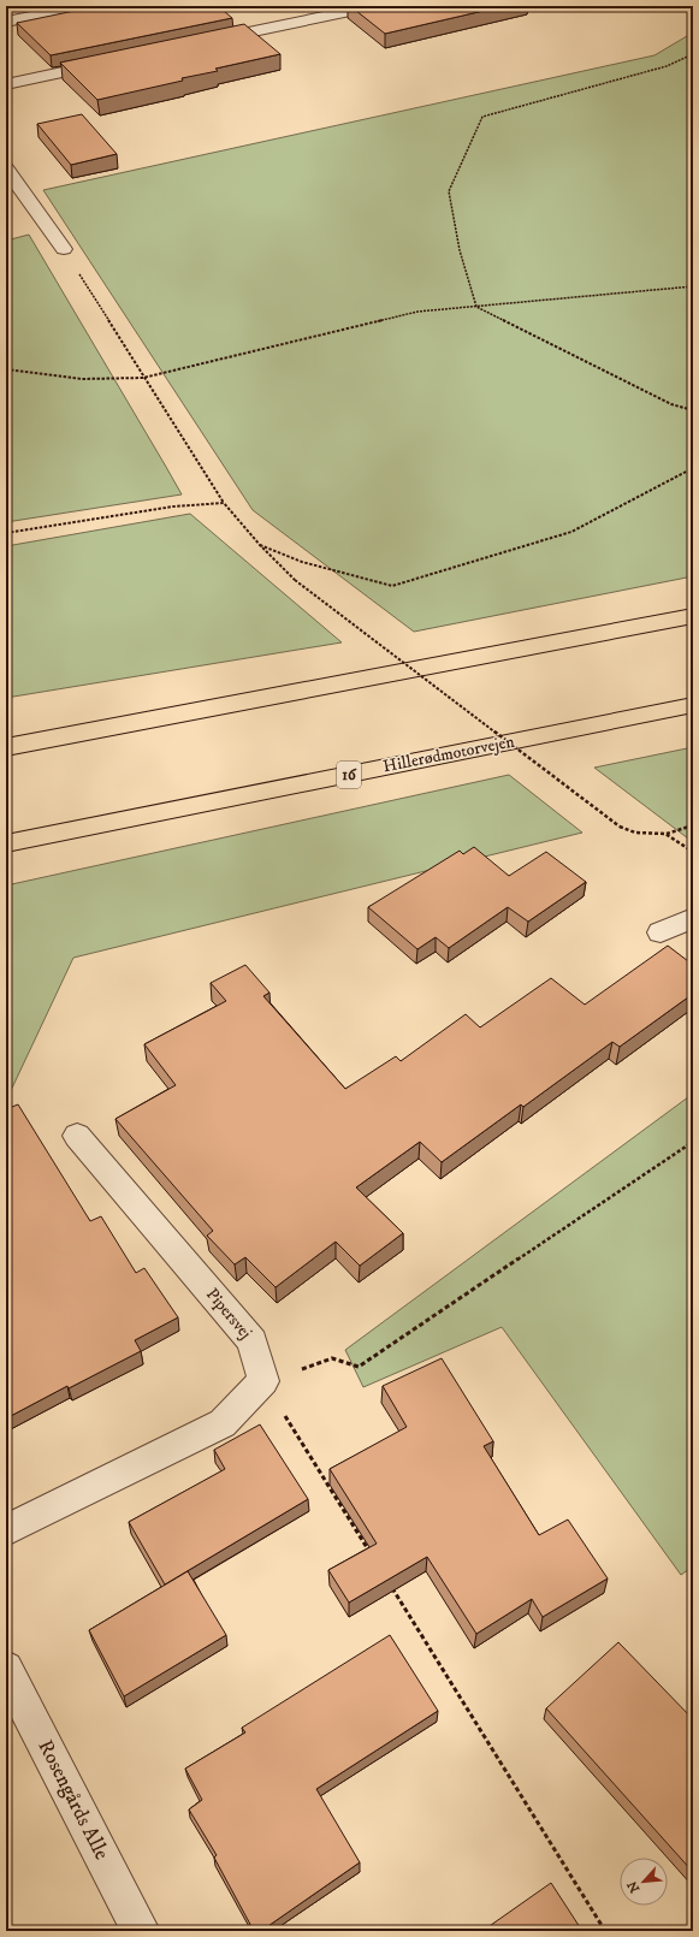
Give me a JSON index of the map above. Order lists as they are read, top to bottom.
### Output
{
  "streets": {
    "highway": ["Hillerødmotorvejen", "16"],
    "street": ["Pipersvej", "Rosengårds Alle"]
  },
  "north": "bottom left"
}
